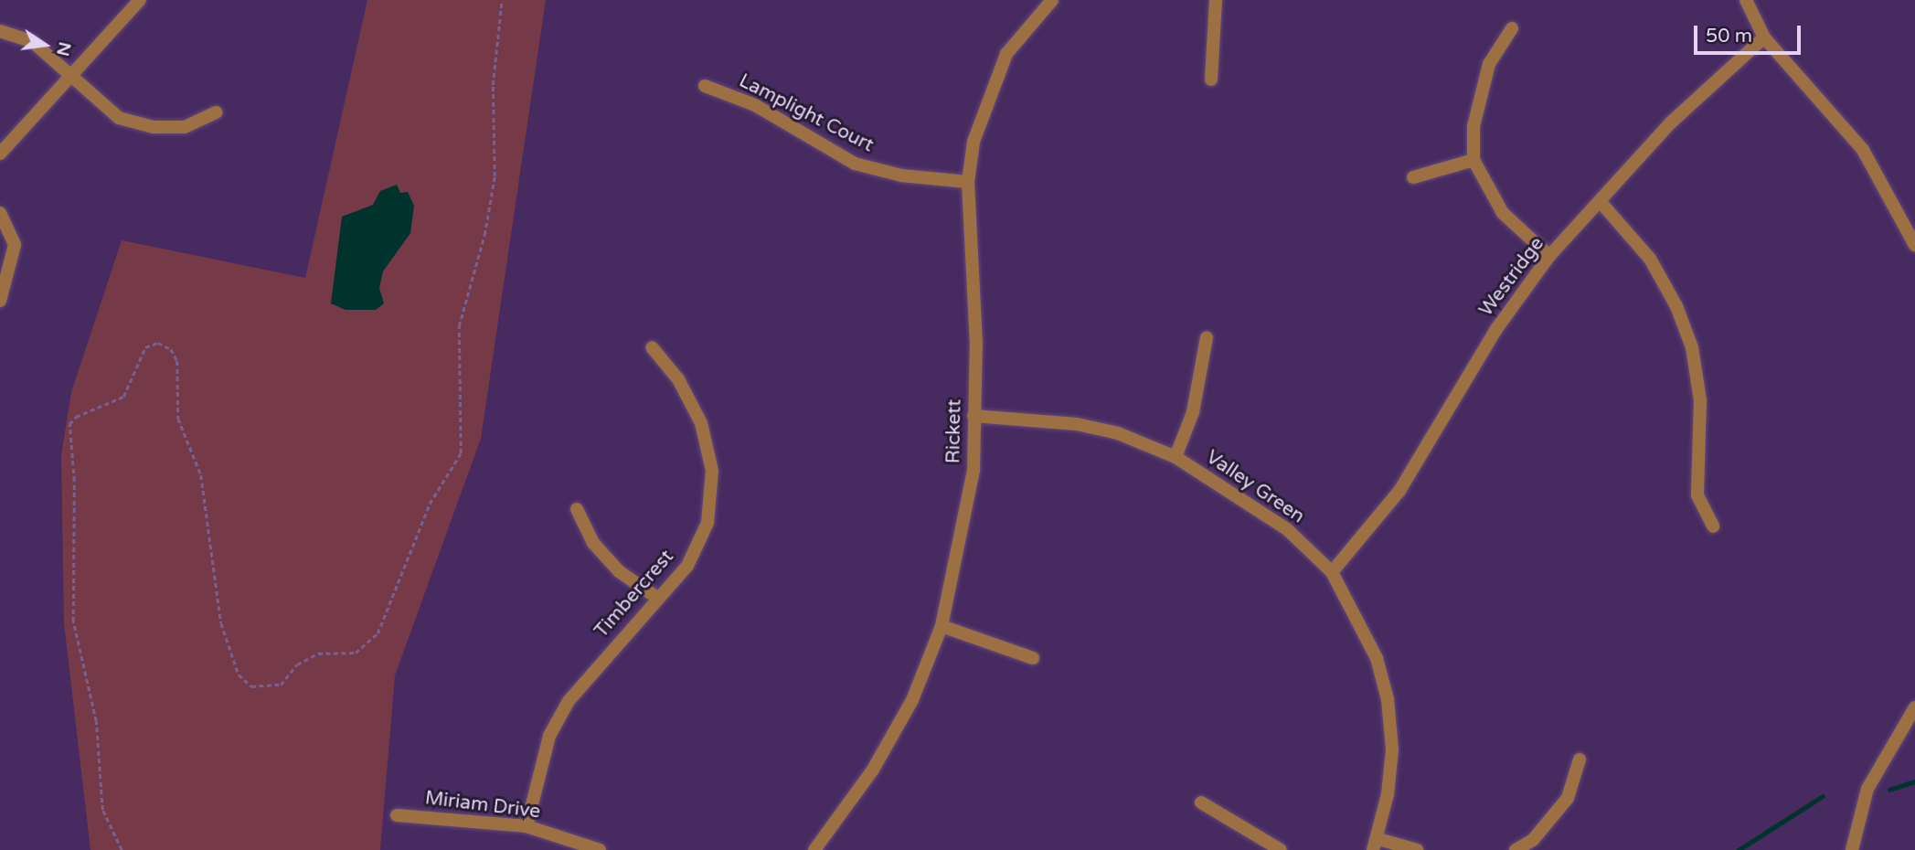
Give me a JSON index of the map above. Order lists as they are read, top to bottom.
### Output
{
  "streets": {
    "street": [
      "Lamplight Court",
      "Westridge",
      "Rickett",
      "Valley Green",
      "Timbercrest",
      "Miriam Drive"
    ]
  },
  "crossings": [
    ["Lamplight Court", "Rickett"],
    ["Westridge", "Valley Green"],
    ["Rickett", "Valley Green"],
    ["Timbercrest", "Miriam Drive"]
  ],
  "scale_bar": "50 m",
  "north": "right"
}
